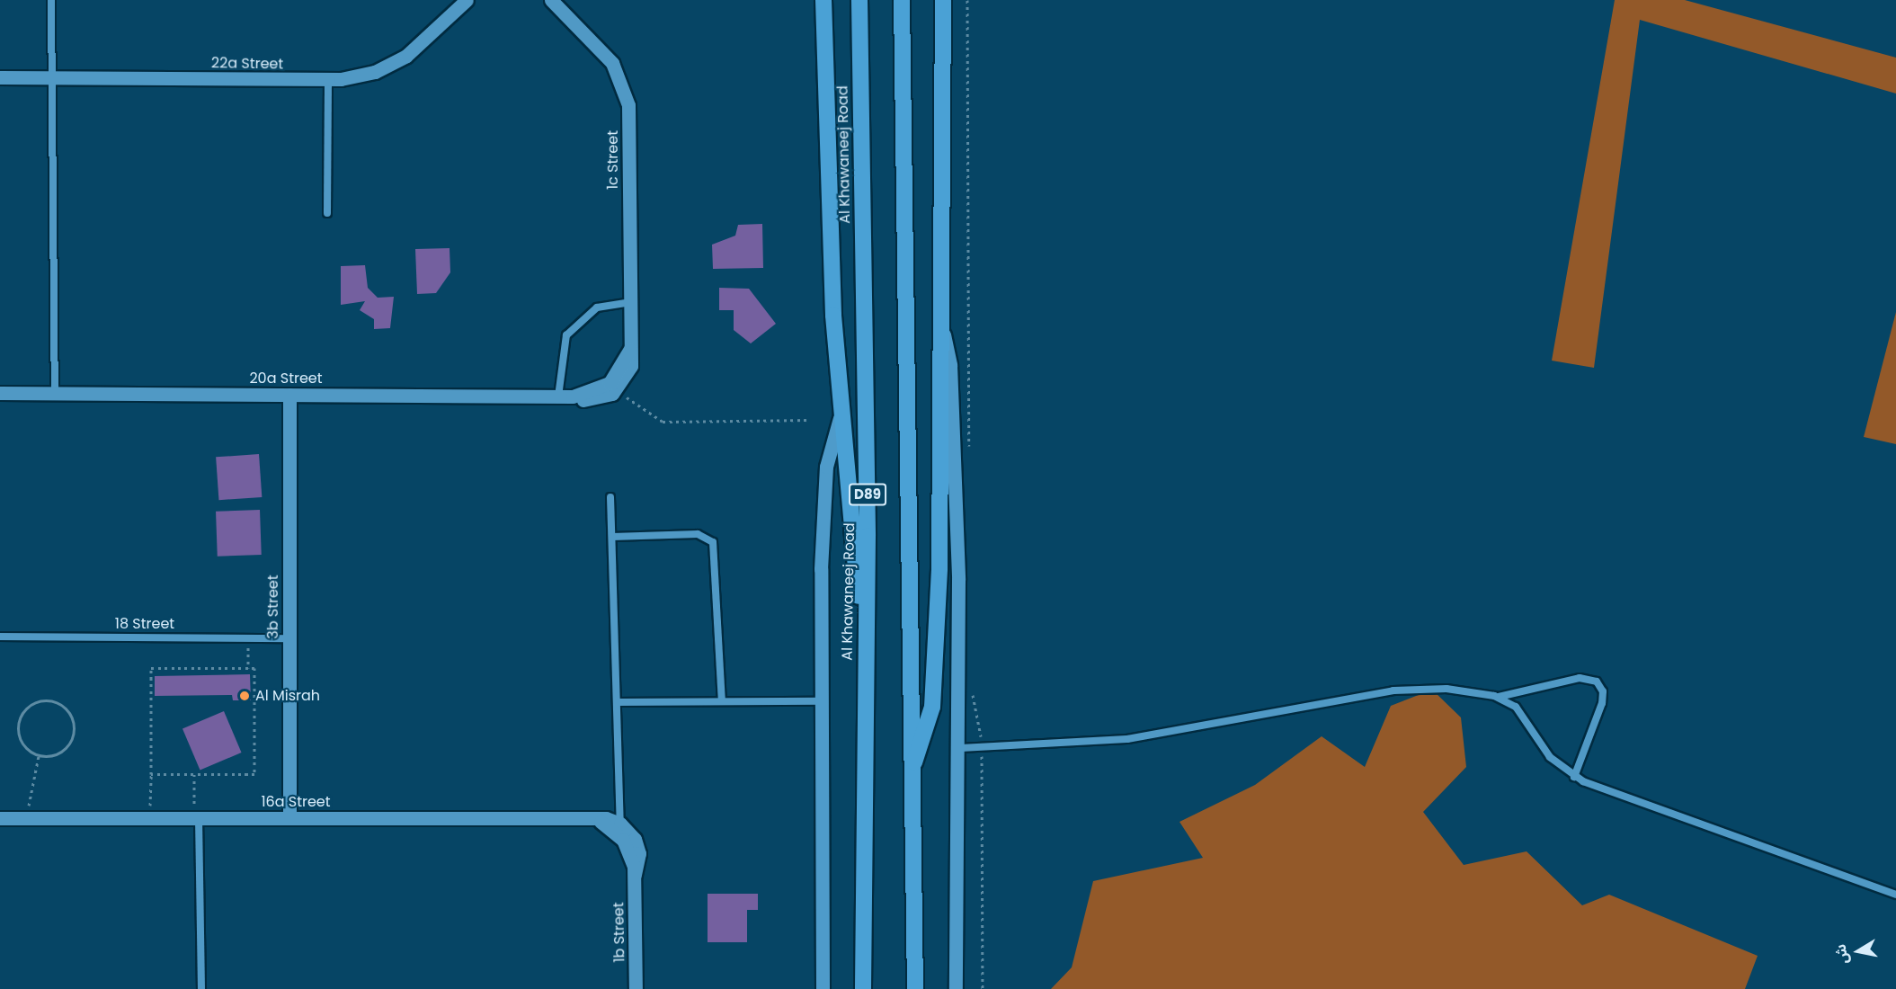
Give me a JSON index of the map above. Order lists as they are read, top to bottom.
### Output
{
  "streets": {
    "highway": ["Al Khawaneej Road", "D89"],
    "street": [
      "22a Street",
      "1c Street",
      "20a Street",
      "3b Street",
      "16a Street",
      "1b Street"
    ],
    "lane": ["18 Street"]
  },
  "crossings": [
    ["1c Street", "20a Street"],
    ["20a Street", "3b Street"],
    ["3b Street", "18 Street"],
    ["3b Street", "16a Street"],
    ["16a Street", "1b Street"]
  ],
  "places": ["Al Misrah"],
  "north": "left"
}
